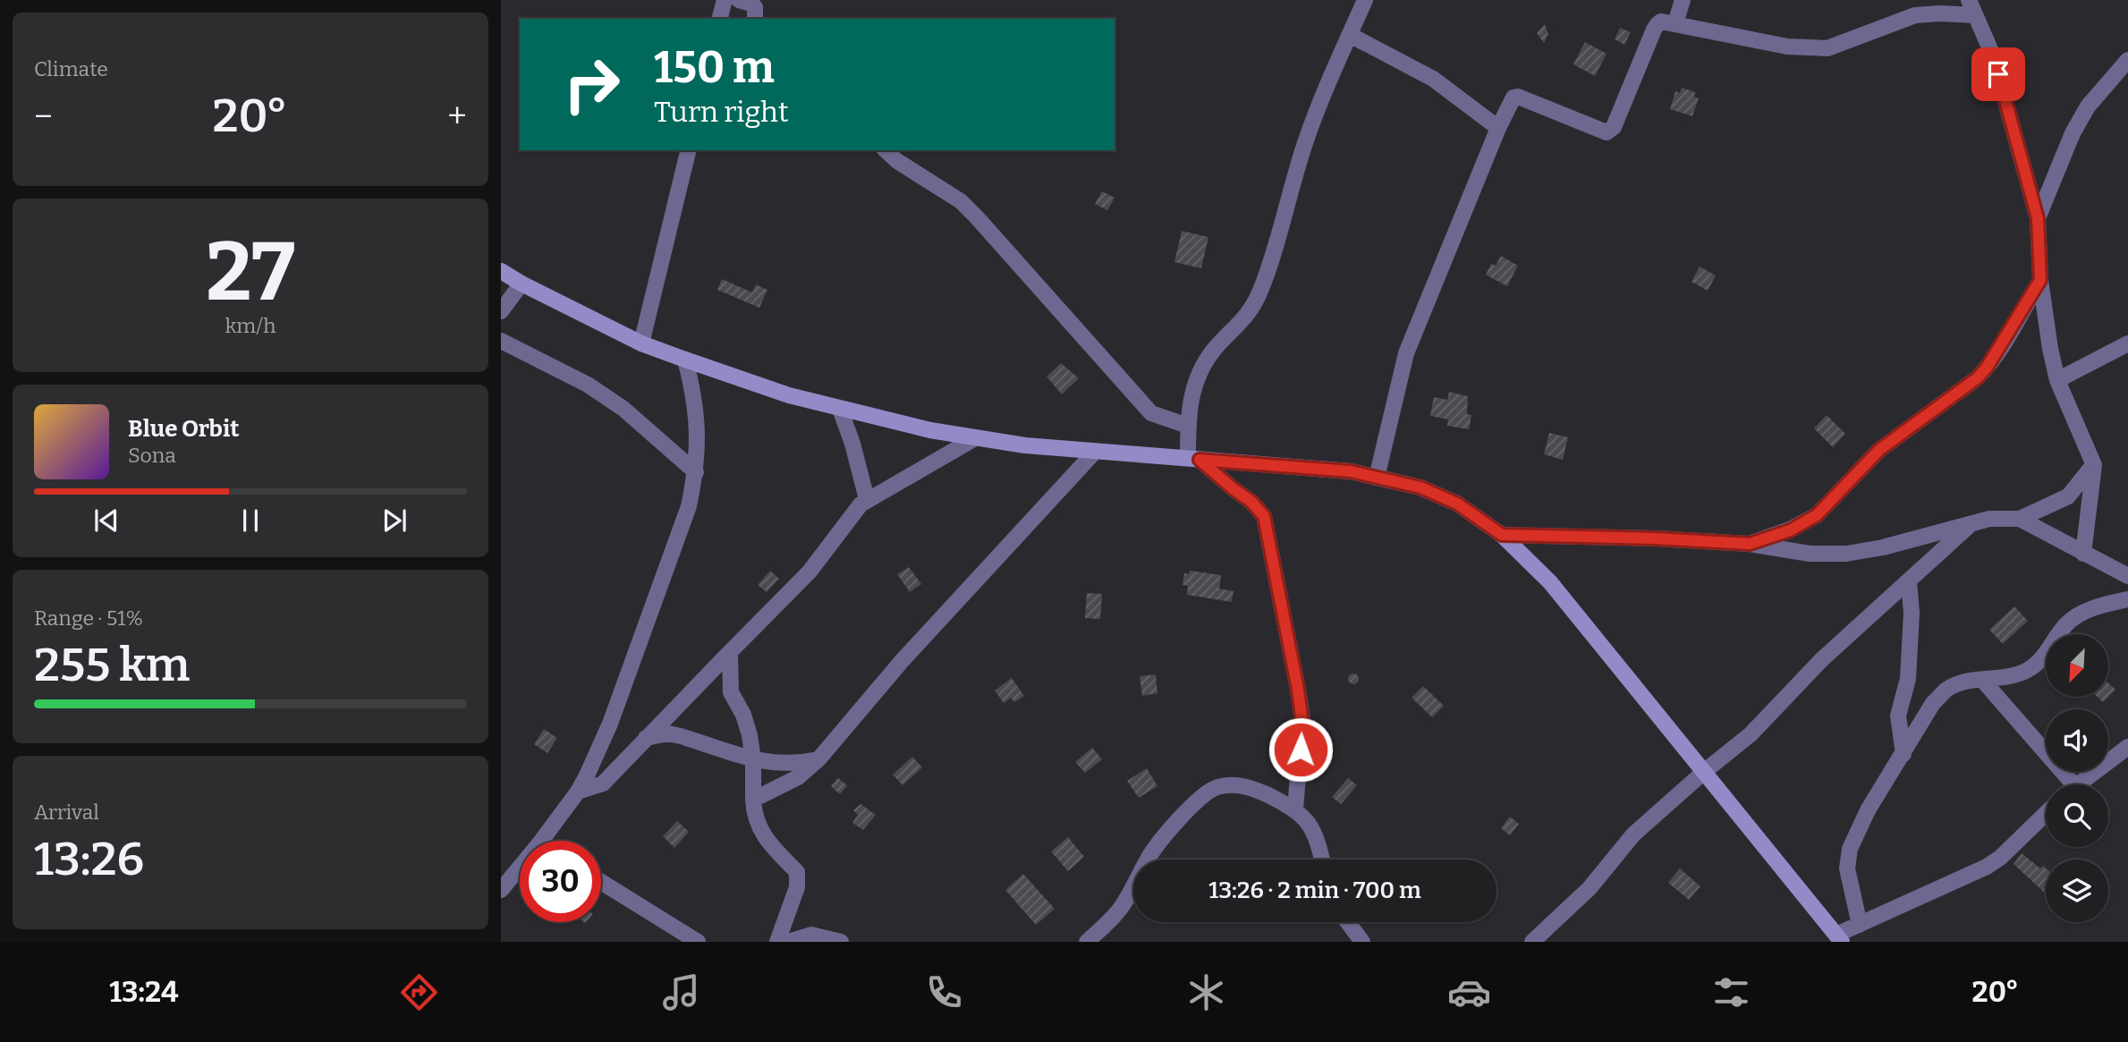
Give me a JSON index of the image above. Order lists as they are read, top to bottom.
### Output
{
  "north": "bottom left",
  "page": {
    "tile": [
      "Climate",
      ["27", "km/h"],
      ["Range · 51%", "255 km"],
      ["Arrival", "13:26"]
    ],
    "turn": ["150 m", "Turn right"],
    "heat": ["−", "20°", "+"],
    "song": ["Blue Orbit", "Sona"],
    "limit": "30",
    "trip": "13:26 · 2 min · 700 m",
    "tabs": ["13:24", "20°"]
  }
}
